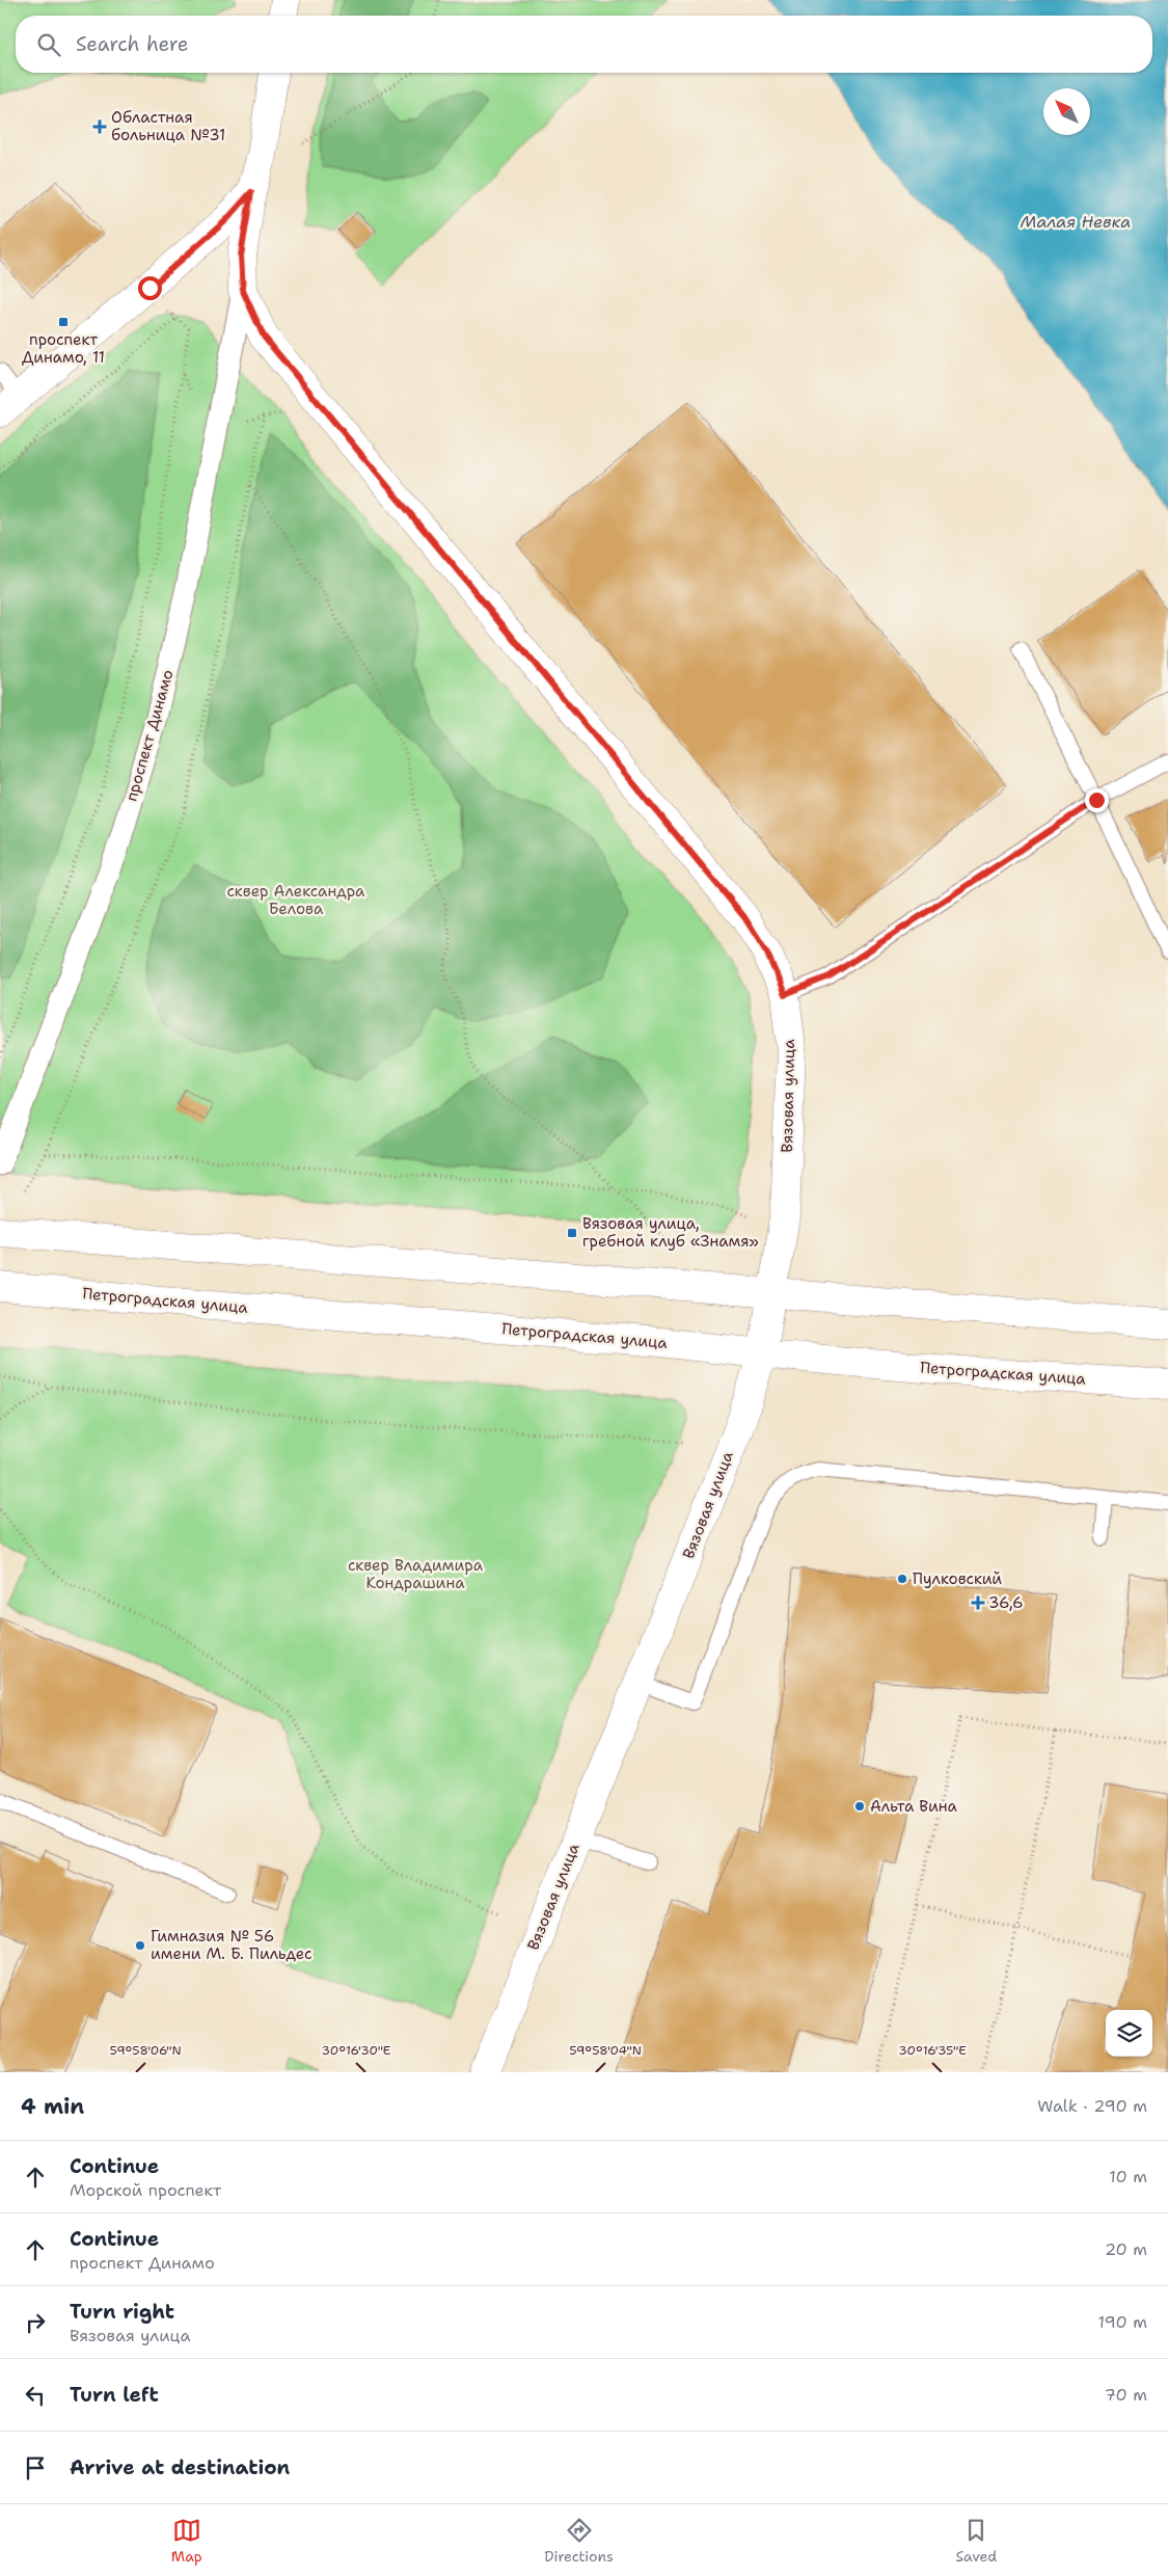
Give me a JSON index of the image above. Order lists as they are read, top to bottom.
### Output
{
  "streets": {
    "street": ["проспект Динамо", "Вязовая улица", "Петроградская улица"]
  },
  "crossings": [
    ["проспект Динамо", "Вязовая улица"],
    ["Вязовая улица", "Петроградская улица"]
  ],
  "water": ["Малая Невка"],
  "parks": ["сквер Александра Белова", "сквер Владимира Кондрашина"],
  "places": {
    "health": ["Областная больница №31", "36,6"],
    "transit": ["проспект Динамо, 11", "Вязовая улица, гребной клуб «Знамя»"],
    "other": ["Пулковский", "Альта Вина", "Гимназия № 56 имени М. Б. Пильдес"]
  },
  "north": "top left",
  "page": {
    "search": "Search here",
    "heading": ["4 min", "Walk · 290 m"],
    "list": [
      ["Continue", "Морской проспект", "10 m"],
      ["Continue", "проспект Динамо", "20 m"],
      ["Turn right", "Вязовая улица", "190 m"],
      ["Turn left", "70 m"],
      "Arrive at destination"
    ],
    "nav": ["Map", "Directions", "Saved"]
  },
  "coordinates": [
    "59°58'06\"N",
    "30°16'30\"E",
    "59°58'04\"N",
    "30°16'35\"E"
  ]
}
